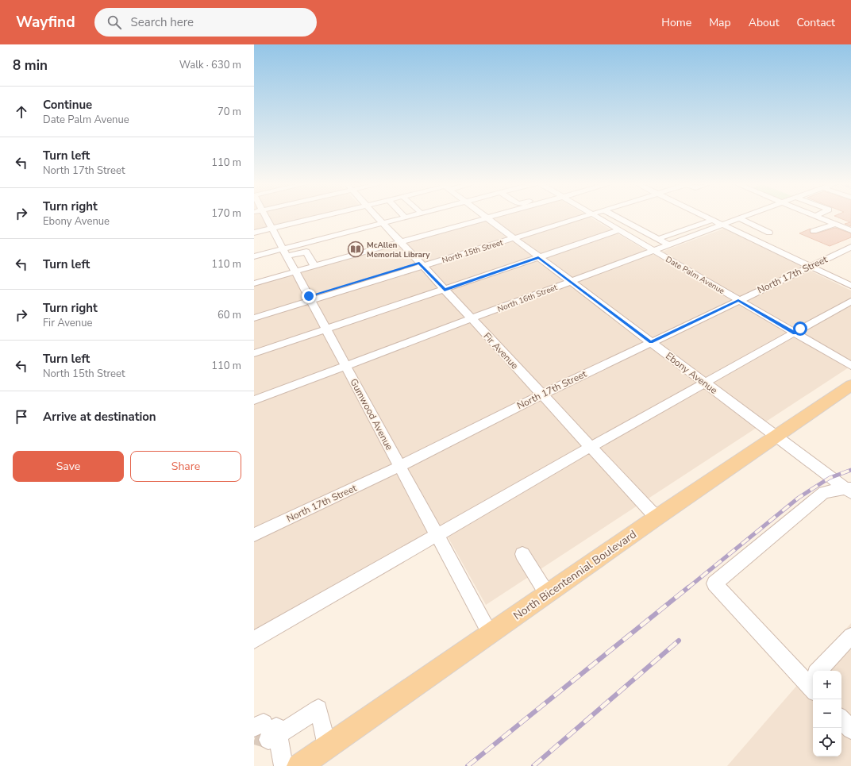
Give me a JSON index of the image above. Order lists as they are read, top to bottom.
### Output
{
  "streets": {
    "main road": ["North Bicentennial Boulevard"],
    "street": [
      "North 15th Street",
      "Date Palm Avenue",
      "North 17th Street",
      "North 16th Street",
      "Fir Avenue",
      "Ebony Avenue",
      "Gumwood Avenue"
    ]
  },
  "crossings": [
    ["North 15th Street", "Fir Avenue"],
    ["North 15th Street", "Ebony Avenue"],
    ["North 15th Street", "Gumwood Avenue"],
    ["Date Palm Avenue", "North 17th Street"],
    ["Date Palm Avenue", "North 16th Street"],
    ["North 17th Street", "Fir Avenue"],
    ["North 17th Street", "Ebony Avenue"],
    ["North 17th Street", "Gumwood Avenue"],
    ["North 16th Street", "Fir Avenue"],
    ["North 16th Street", "Ebony Avenue"],
    ["North 16th Street", "Gumwood Avenue"],
    ["Fir Avenue", "North Bicentennial Boulevard"],
    ["Ebony Avenue", "North Bicentennial Boulevard"],
    ["Gumwood Avenue", "North Bicentennial Boulevard"]
  ],
  "places": {
    "library": ["McAllen Memorial Library"]
  },
  "page": {
    "header": "Wayfind",
    "search": "Search here",
    "nav": [
      "Home",
      "Map",
      "About",
      "Contact"
    ],
    "heading": ["8 min", "Walk · 630 m"],
    "list": [
      ["Continue", "Date Palm Avenue", "70 m"],
      ["Turn left", "North 17th Street", "110 m"],
      ["Turn right", "Ebony Avenue", "170 m"],
      ["Turn left", "110 m"],
      ["Turn right", "Fir Avenue", "60 m"],
      ["Turn left", "North 15th Street", "110 m"],
      "Arrive at destination"
    ],
    "buttons": ["Save", "Share"],
    "map_buttons": ["+", "−"]
  }
}
